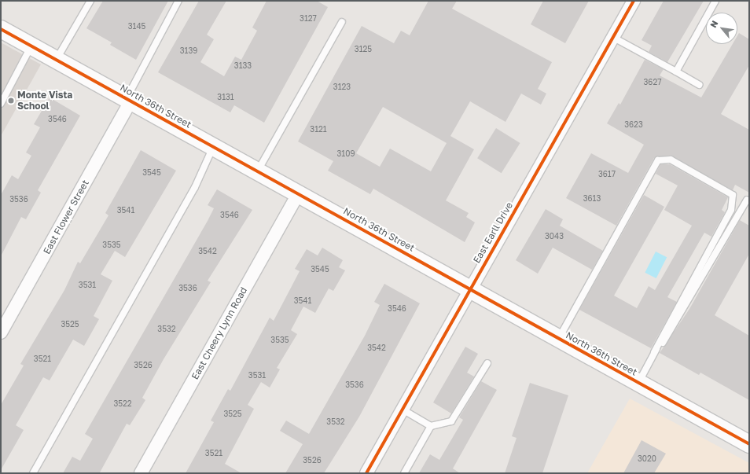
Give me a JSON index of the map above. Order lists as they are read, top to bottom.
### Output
{
  "streets": {
    "main road": ["North 36th Street"],
    "street": ["East Flower Street", "East Earll Drive", "East Cheery Lynn Road"]
  },
  "crossings": [
    ["North 36th Street", "East Flower Street"],
    ["North 36th Street", "East Earll Drive"],
    ["North 36th Street", "East Cheery Lynn Road"]
  ],
  "places": ["Monte Vista School"],
  "house_numbers": [
    "3127",
    "3145",
    "3125",
    "3139",
    "3133",
    "3627",
    "3123",
    "3131",
    "3546",
    "3623",
    "3121",
    "3109",
    "3545",
    "3617",
    "3613",
    "3536",
    "3541",
    "3546",
    "3043",
    "3535",
    "3542",
    "3545",
    "3531",
    "3536",
    "3541",
    "3546",
    "3525",
    "3532",
    "3535",
    "3542",
    "3521",
    "3526",
    "3531",
    "3536",
    "3522",
    "3525",
    "3532",
    "3521",
    "3020",
    "3526"
  ],
  "north": "top left"
}
